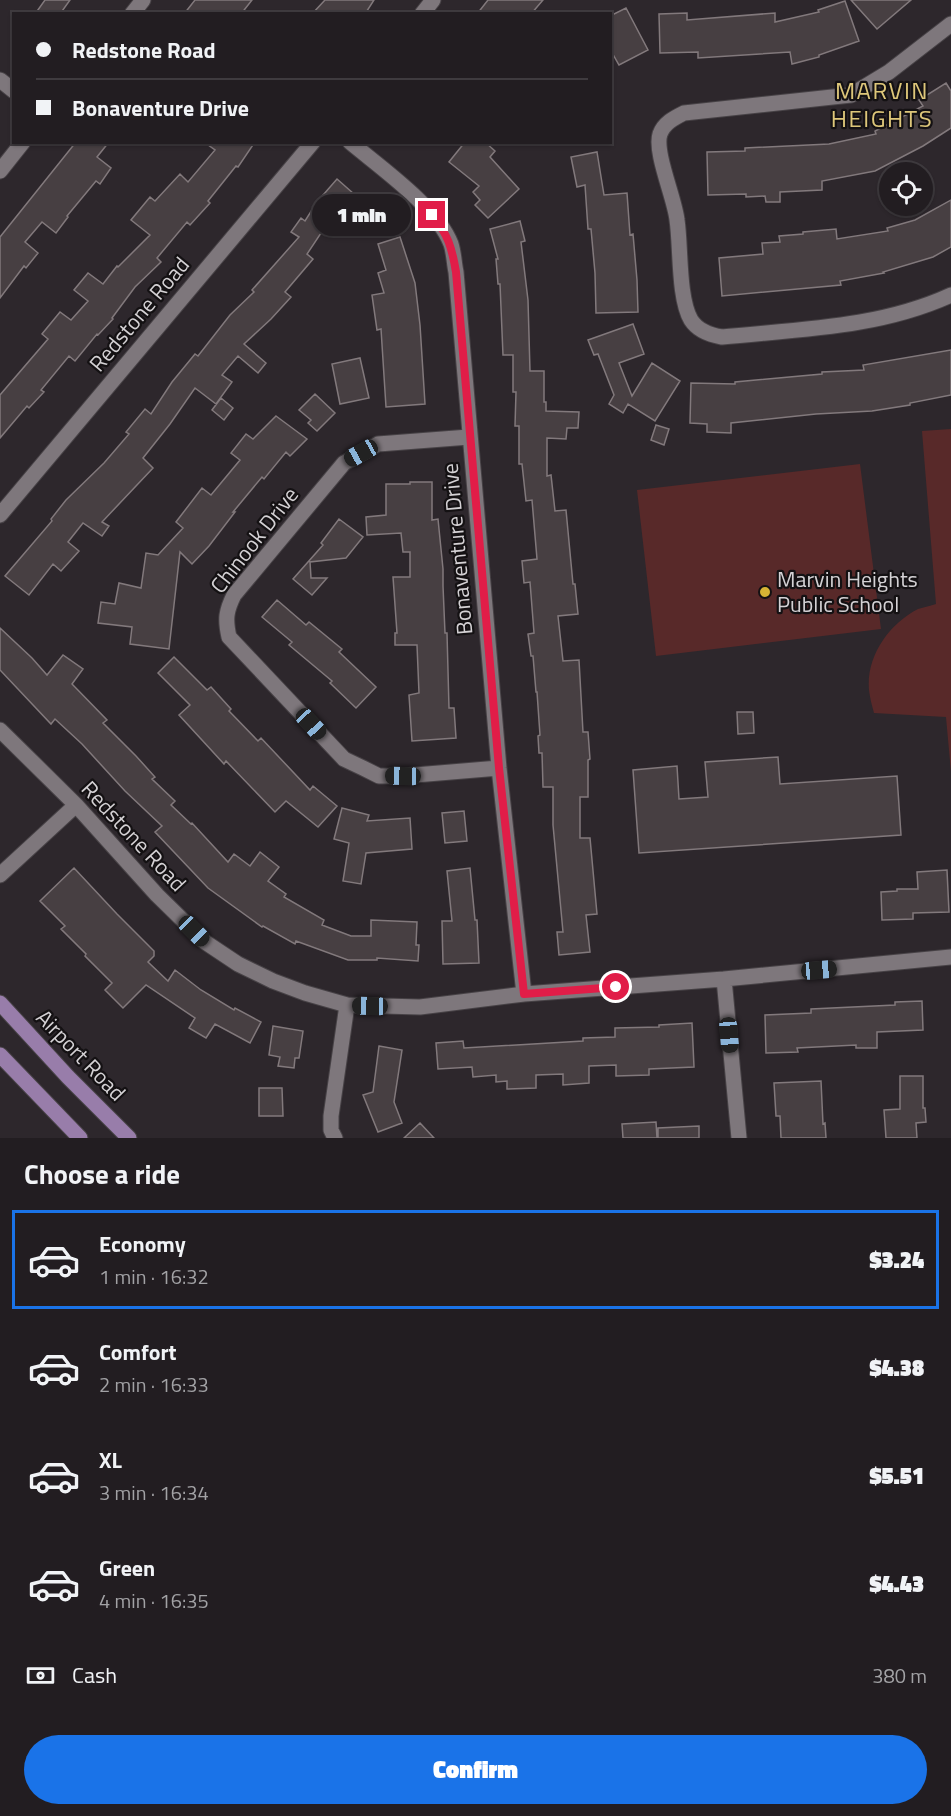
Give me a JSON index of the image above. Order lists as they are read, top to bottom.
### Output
{
  "streets": {
    "main road": ["Airport Road"],
    "street": ["Redstone Road", "Chinook Drive", "Bonaventure Drive"]
  },
  "crossings": [
    ["Redstone Road", "Bonaventure Drive"],
    ["Chinook Drive", "Bonaventure Drive"]
  ],
  "districts": ["MARVIN HEIGHTS"],
  "places": ["Marvin Heights Public School"],
  "page": {
    "banner": ["Redstone Road", "Bonaventure Drive"],
    "bubble": "1 min",
    "heading": "Choose a ride",
    "list": [
      {
        "name": "Economy",
        "note": "1 min · 16:32",
        "value": "$3.24"
      },
      {
        "name": "Comfort",
        "note": "2 min · 16:33",
        "value": "$4.38"
      },
      {
        "name": "XL",
        "note": "3 min · 16:34",
        "value": "$5.51"
      },
      {
        "name": "Green",
        "note": "4 min · 16:35",
        "value": "$4.43"
      }
    ],
    "pay": ["Cash", "380 m"],
    "buttons": "Confirm"
  }
}
